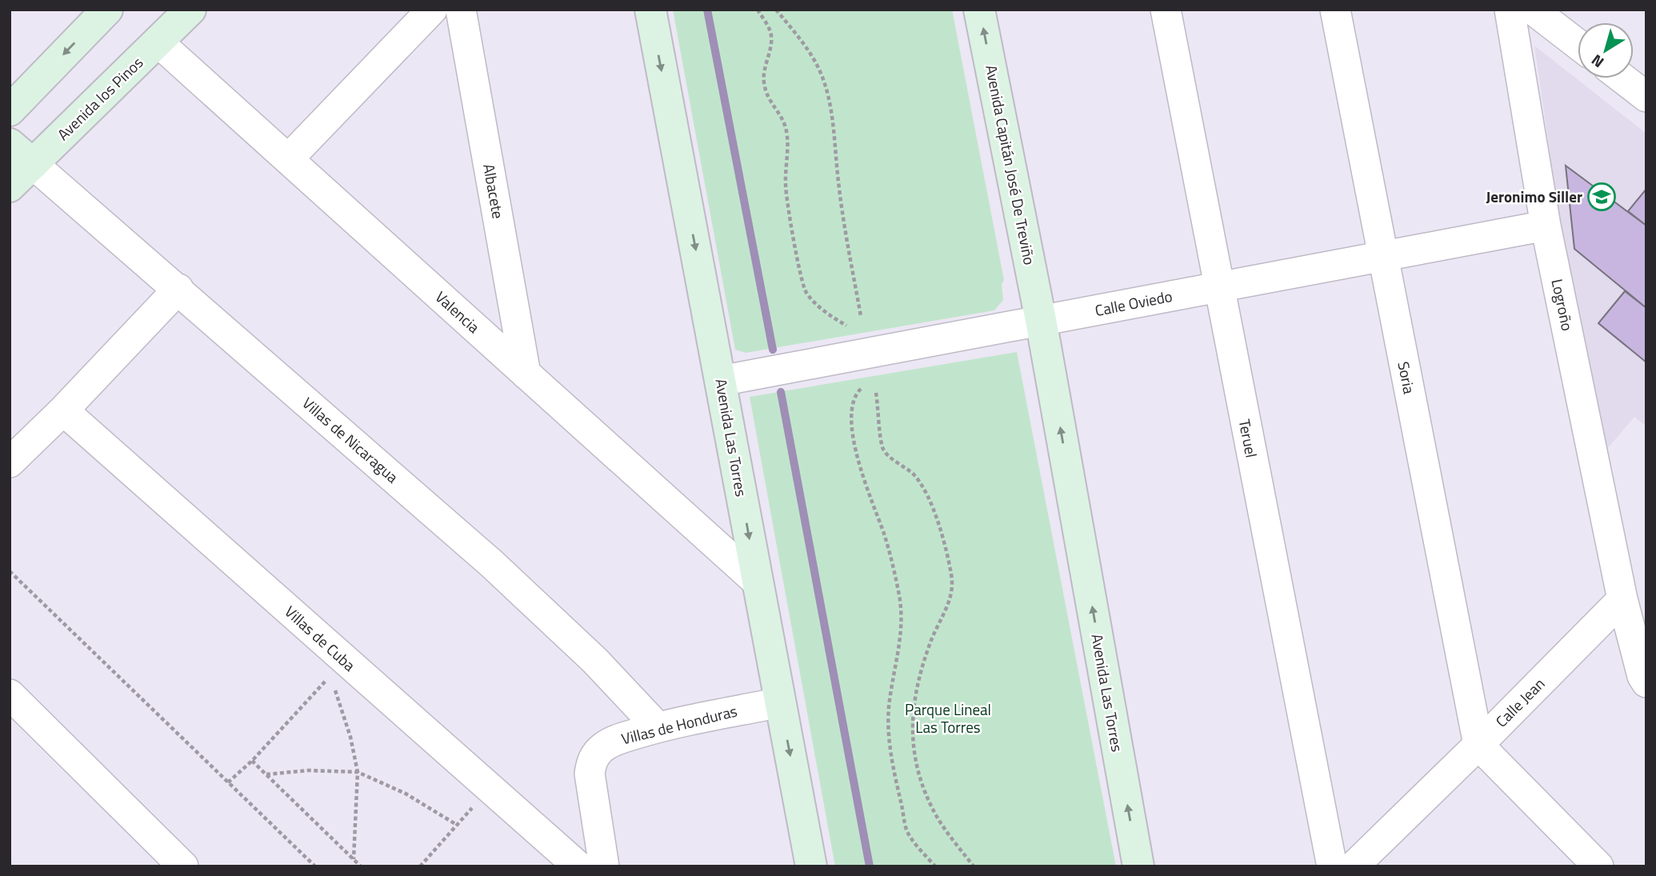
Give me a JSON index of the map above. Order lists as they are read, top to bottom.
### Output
{
  "streets": {
    "street": [
      "Avenida los Pinos",
      "Avenida Capitán José De Treviño",
      "Albacete",
      "Calle Oviedo",
      "Logroño",
      "Valencia",
      "Soria",
      "Avenida Las Torres",
      "Teruel",
      "Villas de Nicaragua",
      "Villas de Cuba",
      "Calle Jean",
      "Villas de Honduras"
    ]
  },
  "crossings": [
    ["Avenida los Pinos", "Valencia"],
    ["Avenida los Pinos", "Villas de Nicaragua"],
    ["Avenida Capitán José De Treviño", "Calle Oviedo"],
    ["Avenida Capitán José De Treviño", "Avenida Las Torres"],
    ["Albacete", "Valencia"],
    ["Calle Oviedo", "Logroño"],
    ["Calle Oviedo", "Soria"],
    ["Calle Oviedo", "Avenida Las Torres"],
    ["Calle Oviedo", "Teruel"],
    ["Logroño", "Calle Jean"],
    ["Valencia", "Avenida Las Torres"],
    ["Soria", "Calle Jean"],
    ["Avenida Las Torres", "Villas de Honduras"],
    ["Villas de Nicaragua", "Villas de Honduras"]
  ],
  "one_way": ["Avenida Capitán José De Treviño"],
  "parks": ["Parque Lineal Las Torres"],
  "places": {
    "school or university": ["Jeronimo Siller"]
  },
  "north": "bottom left"
}
